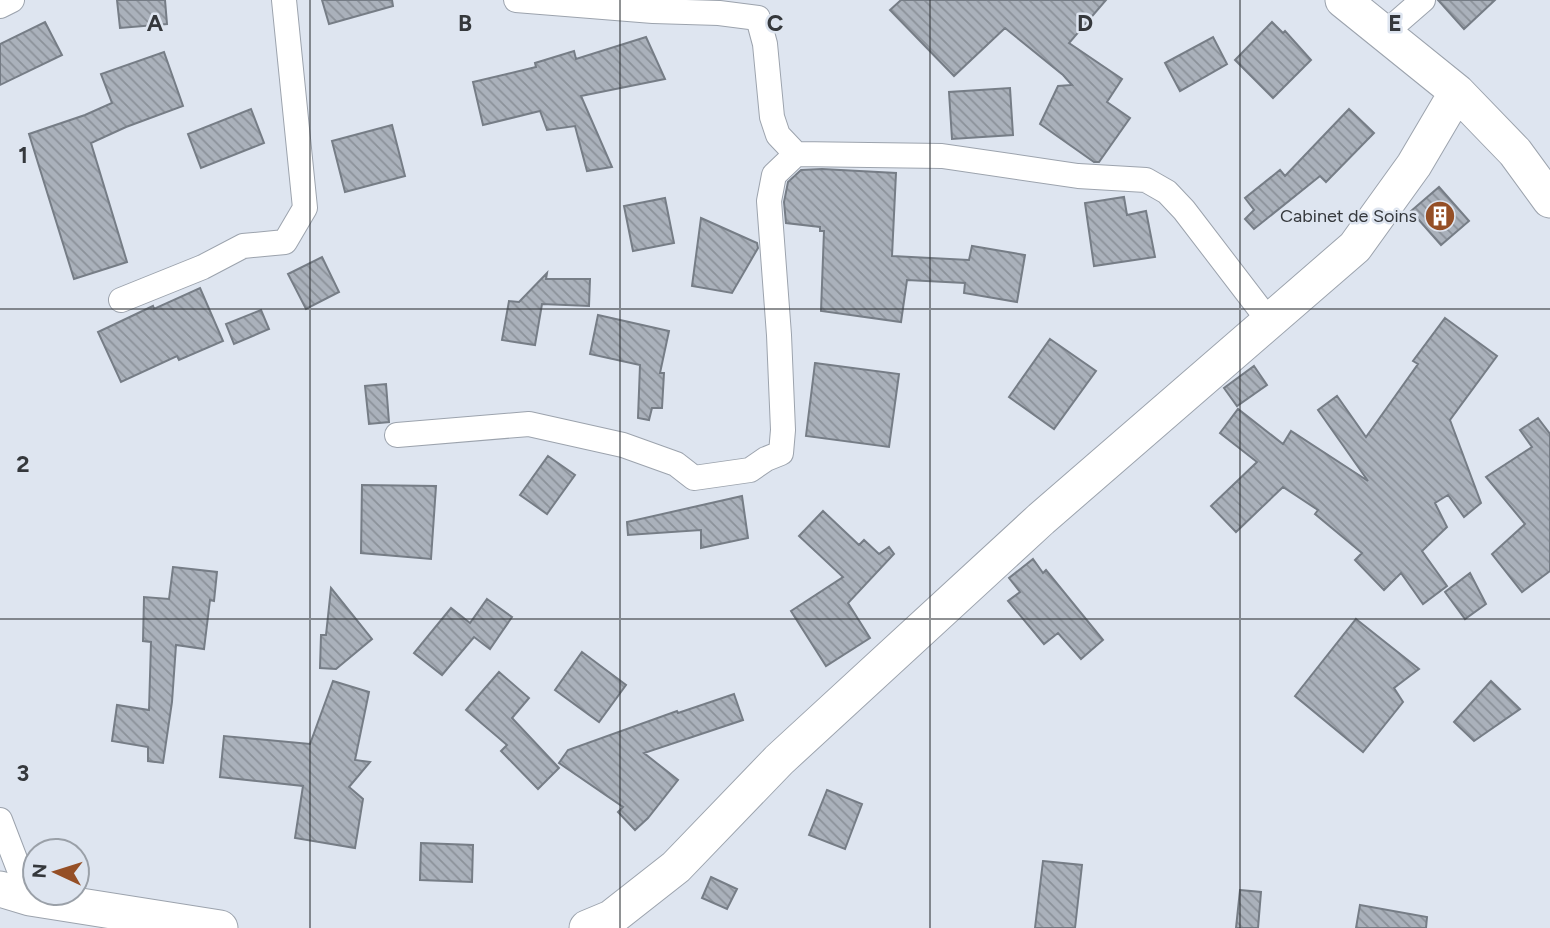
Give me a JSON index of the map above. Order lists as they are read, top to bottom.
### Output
{
  "places": {
    "building": ["Cabinet de Soins"]
  },
  "north": "left",
  "grid": {
    "columns": [
      "A",
      "B",
      "C",
      "D",
      "E"
    ],
    "rows": ["1", "2", "3"]
  }
}
